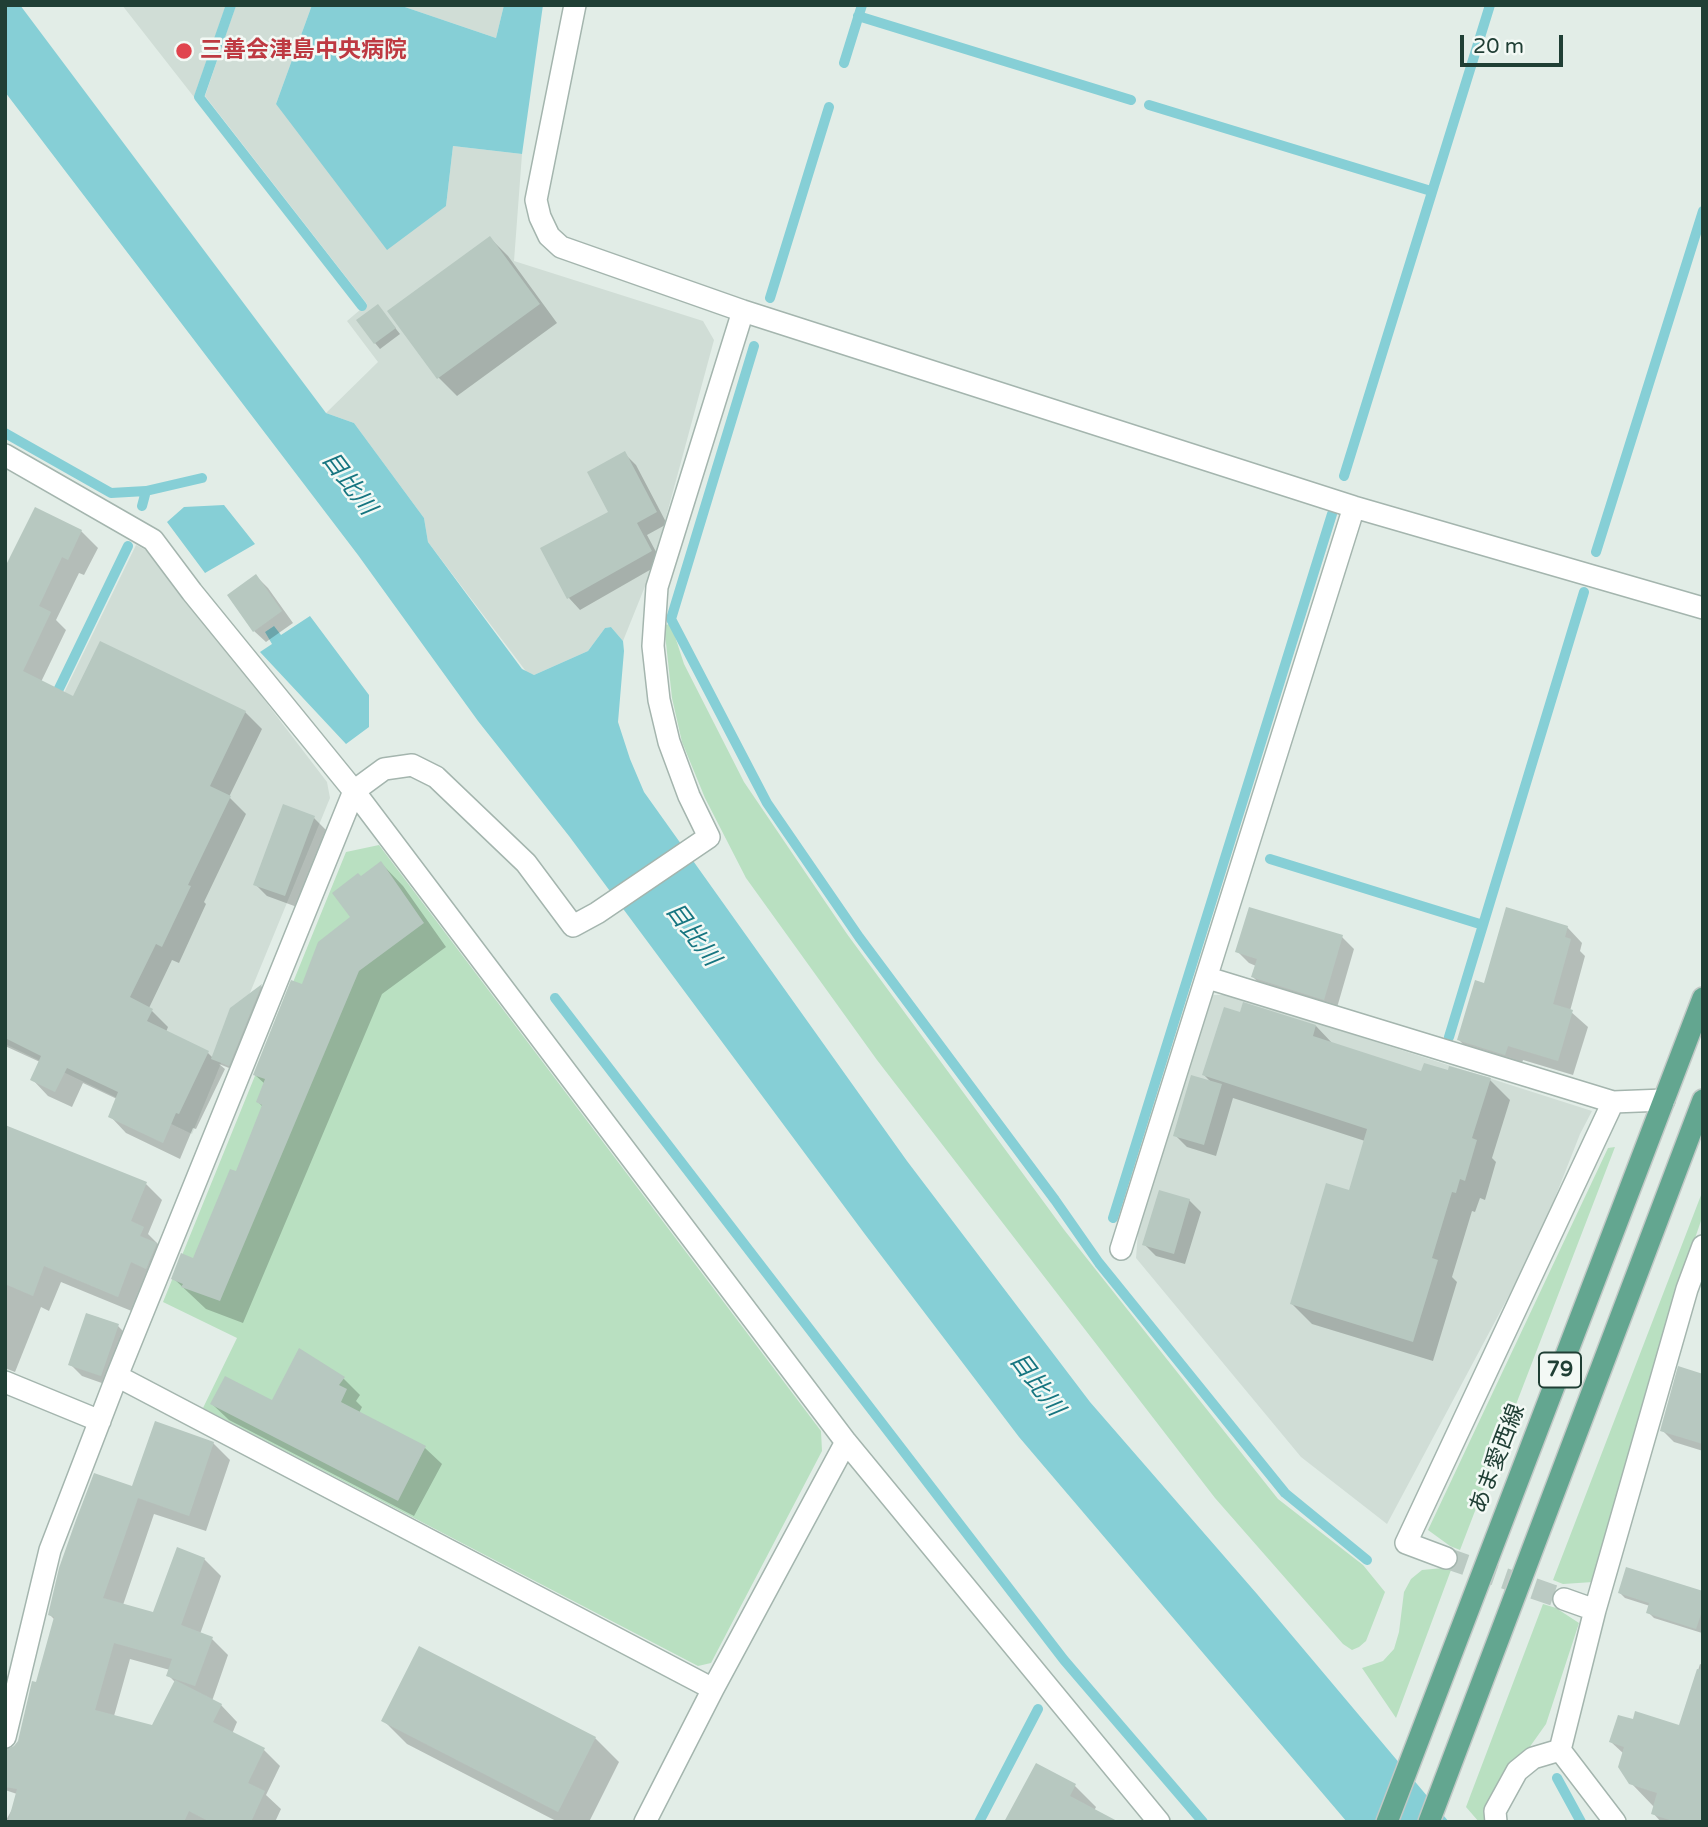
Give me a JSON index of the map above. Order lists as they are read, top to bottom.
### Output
{
  "streets": {
    "main road": ["79", "あま愛西線"]
  },
  "water": ["目比川"],
  "places": ["三善会津島中央病院"],
  "scale_bar": "20 m"
}
